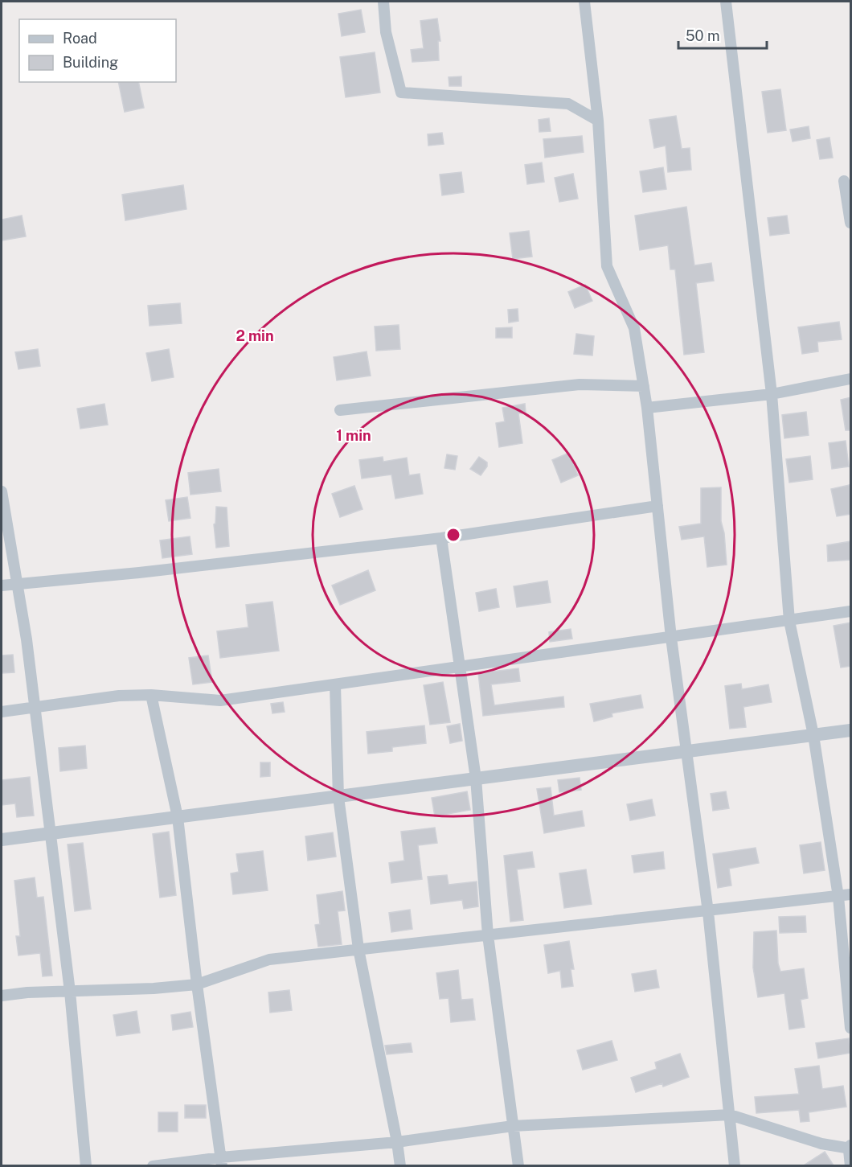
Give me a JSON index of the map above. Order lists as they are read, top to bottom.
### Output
{
  "legend": ["Road", "Building"],
  "scale_bar": "50 m",
  "rings": ["2 min", "1 min"]
}
